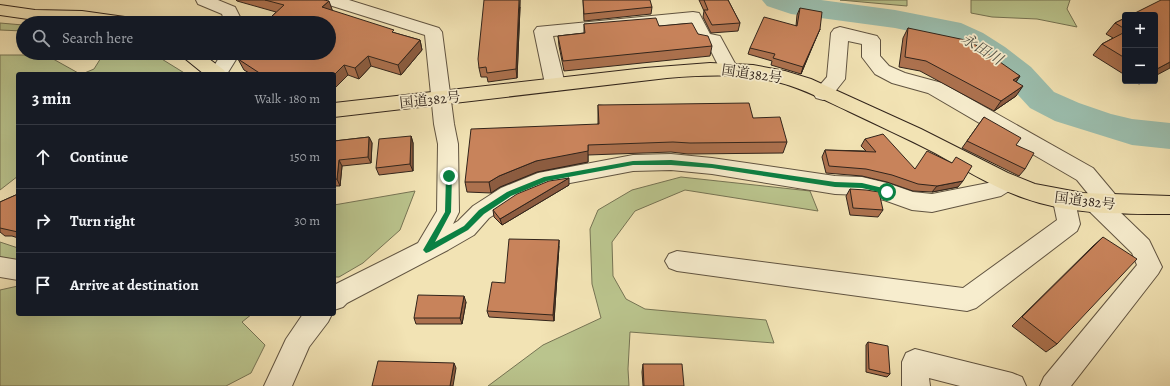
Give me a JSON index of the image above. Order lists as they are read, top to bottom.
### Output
{
  "streets": {
    "highway": ["国道382号"]
  },
  "water": ["永田川"],
  "page": {
    "map_buttons": ["+", "−"],
    "search": "Search here",
    "heading": ["3 min", "Walk · 180 m"],
    "list": [
      ["Continue", "150 m"],
      ["Turn right", "30 m"],
      "Arrive at destination"
    ]
  }
}
